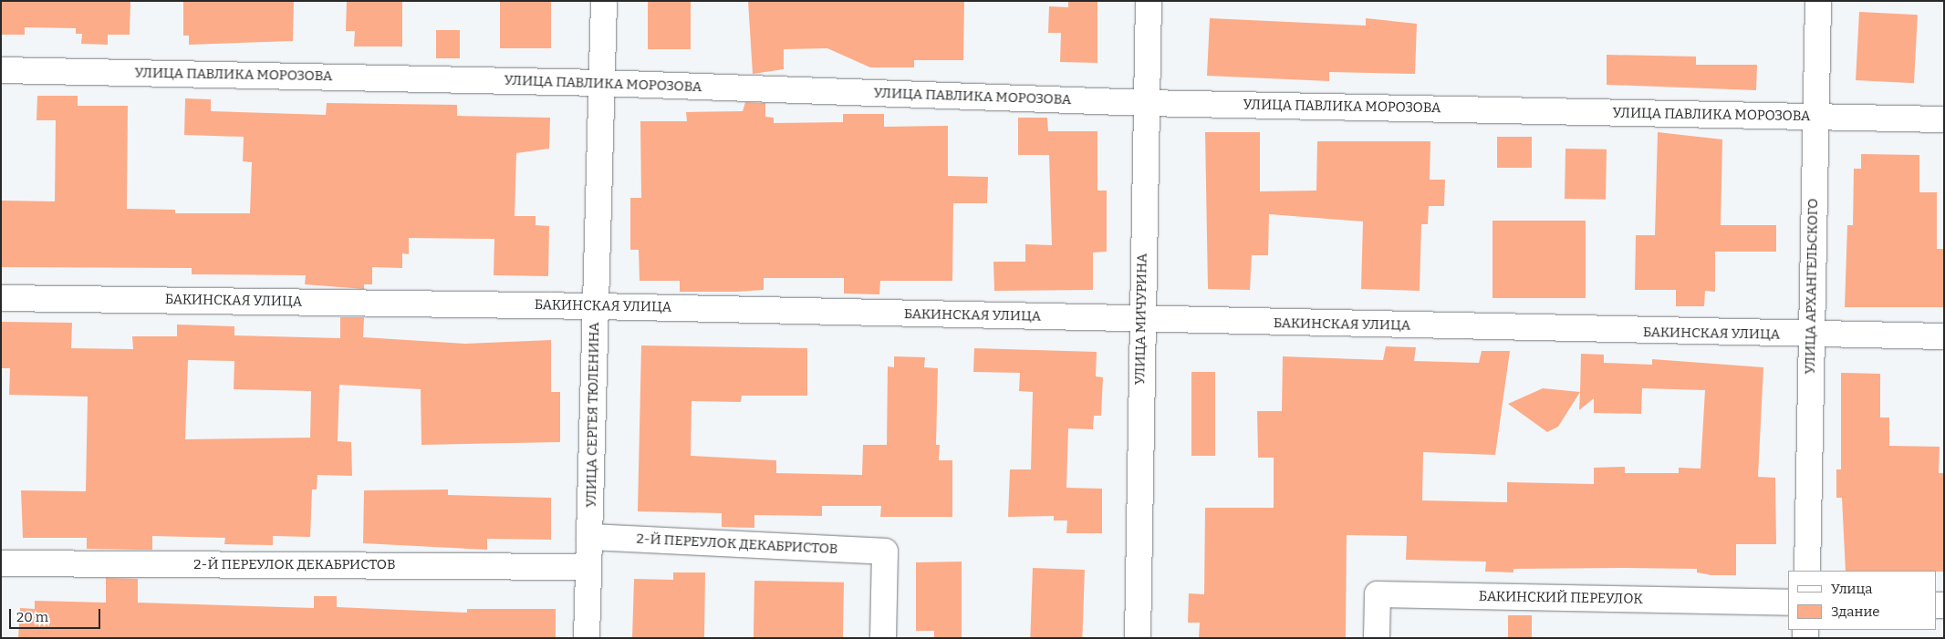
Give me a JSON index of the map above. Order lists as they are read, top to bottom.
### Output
{
  "streets": {
    "street": [
      "УЛИЦА ПАВЛИКА МОРОЗОВА",
      "УЛИЦА АРХАНГЕЛЬСКОГО",
      "БАКИНСКАЯ УЛИЦА",
      "УЛИЦА МИЧУРИНА",
      "УЛИЦА СЕРГЕЯ ТЮЛЕНИНА",
      "2-Й ПЕРЕУЛОК ДЕКАБРИСТОВ",
      "БАКИНСКИЙ ПЕРЕУЛОК"
    ]
  },
  "crossings": [
    ["УЛИЦА ПАВЛИКА МОРОЗОВА", "УЛИЦА АРХАНГЕЛЬСКОГО"],
    ["УЛИЦА ПАВЛИКА МОРОЗОВА", "УЛИЦА МИЧУРИНА"],
    ["УЛИЦА ПАВЛИКА МОРОЗОВА", "УЛИЦА СЕРГЕЯ ТЮЛЕНИНА"],
    ["УЛИЦА АРХАНГЕЛЬСКОГО", "БАКИНСКАЯ УЛИЦА"],
    ["БАКИНСКАЯ УЛИЦА", "УЛИЦА МИЧУРИНА"],
    ["БАКИНСКАЯ УЛИЦА", "УЛИЦА СЕРГЕЯ ТЮЛЕНИНА"],
    ["УЛИЦА СЕРГЕЯ ТЮЛЕНИНА", "2-Й ПЕРЕУЛОК ДЕКАБРИСТОВ"]
  ],
  "legend": ["Улица", "Здание"],
  "scale_bar": "20 m"
}
